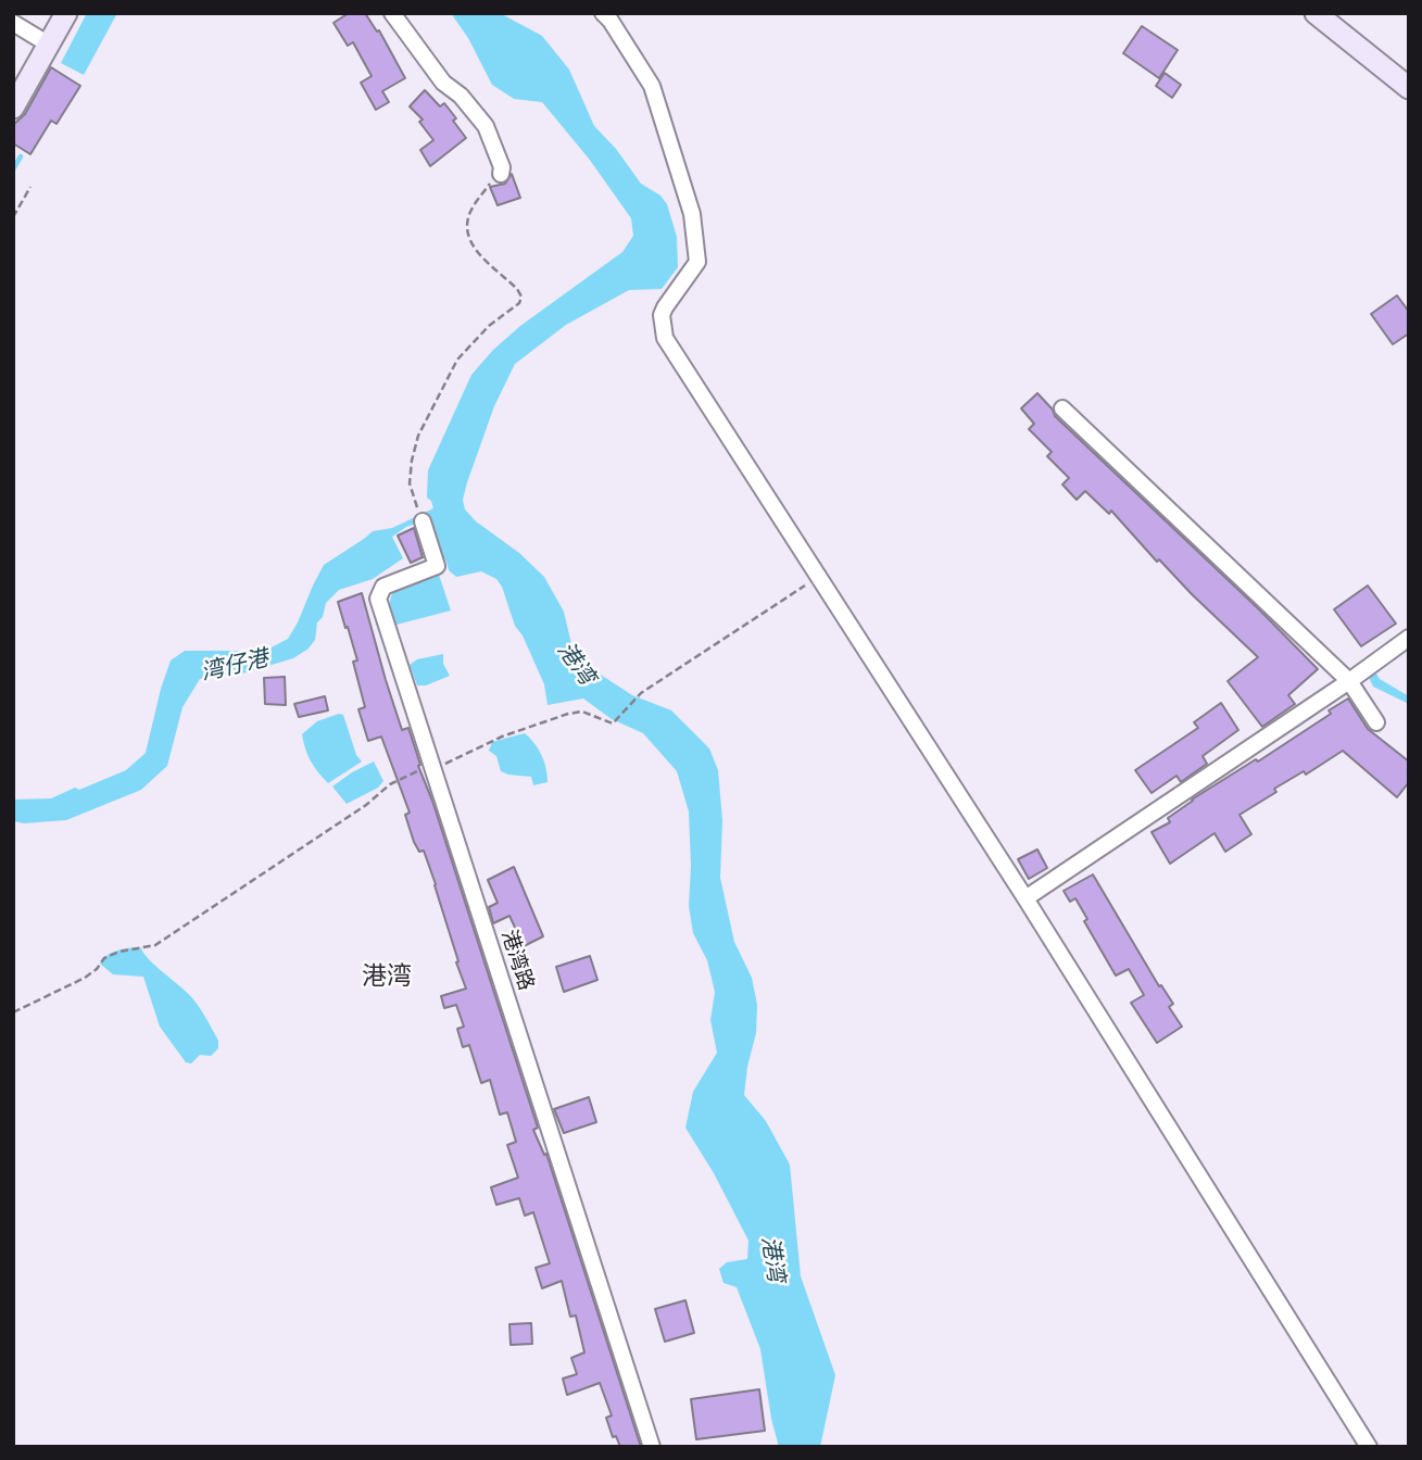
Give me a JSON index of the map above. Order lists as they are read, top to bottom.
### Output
{
  "streets": {
    "street": ["港湾路"]
  },
  "districts": ["港湾"],
  "water": ["港湾", "湾仔港"]
}
